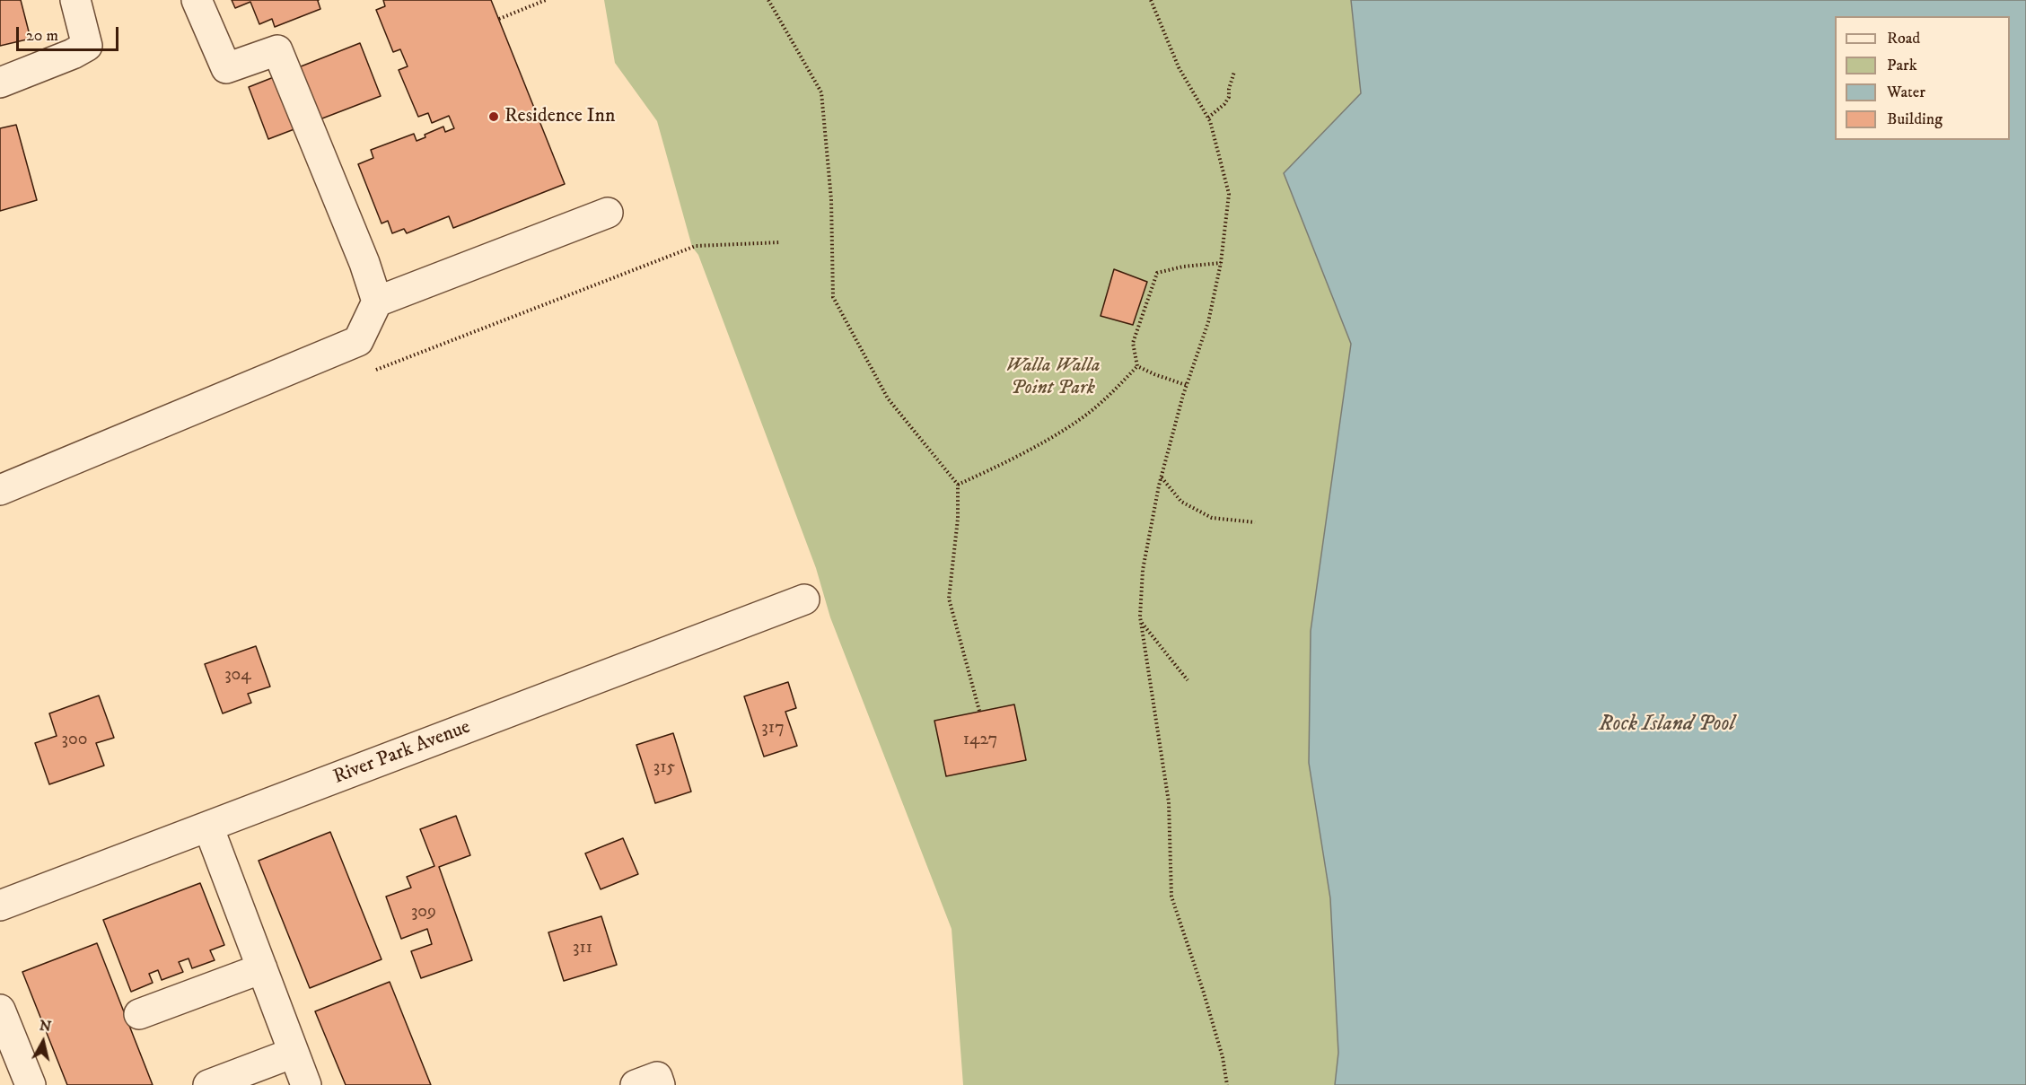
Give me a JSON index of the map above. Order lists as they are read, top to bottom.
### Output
{
  "streets": {
    "street": ["River Park Avenue"]
  },
  "water": ["Rock Island Pool"],
  "parks": ["Walla Walla Point Park"],
  "places": ["Residence Inn"],
  "house_numbers": [
    "304",
    "317",
    "300",
    "1427",
    "315",
    "309",
    "311"
  ],
  "legend": [
    "Road",
    "Park",
    "Water",
    "Building"
  ],
  "scale_bar": "20 m",
  "north": "top"
}
